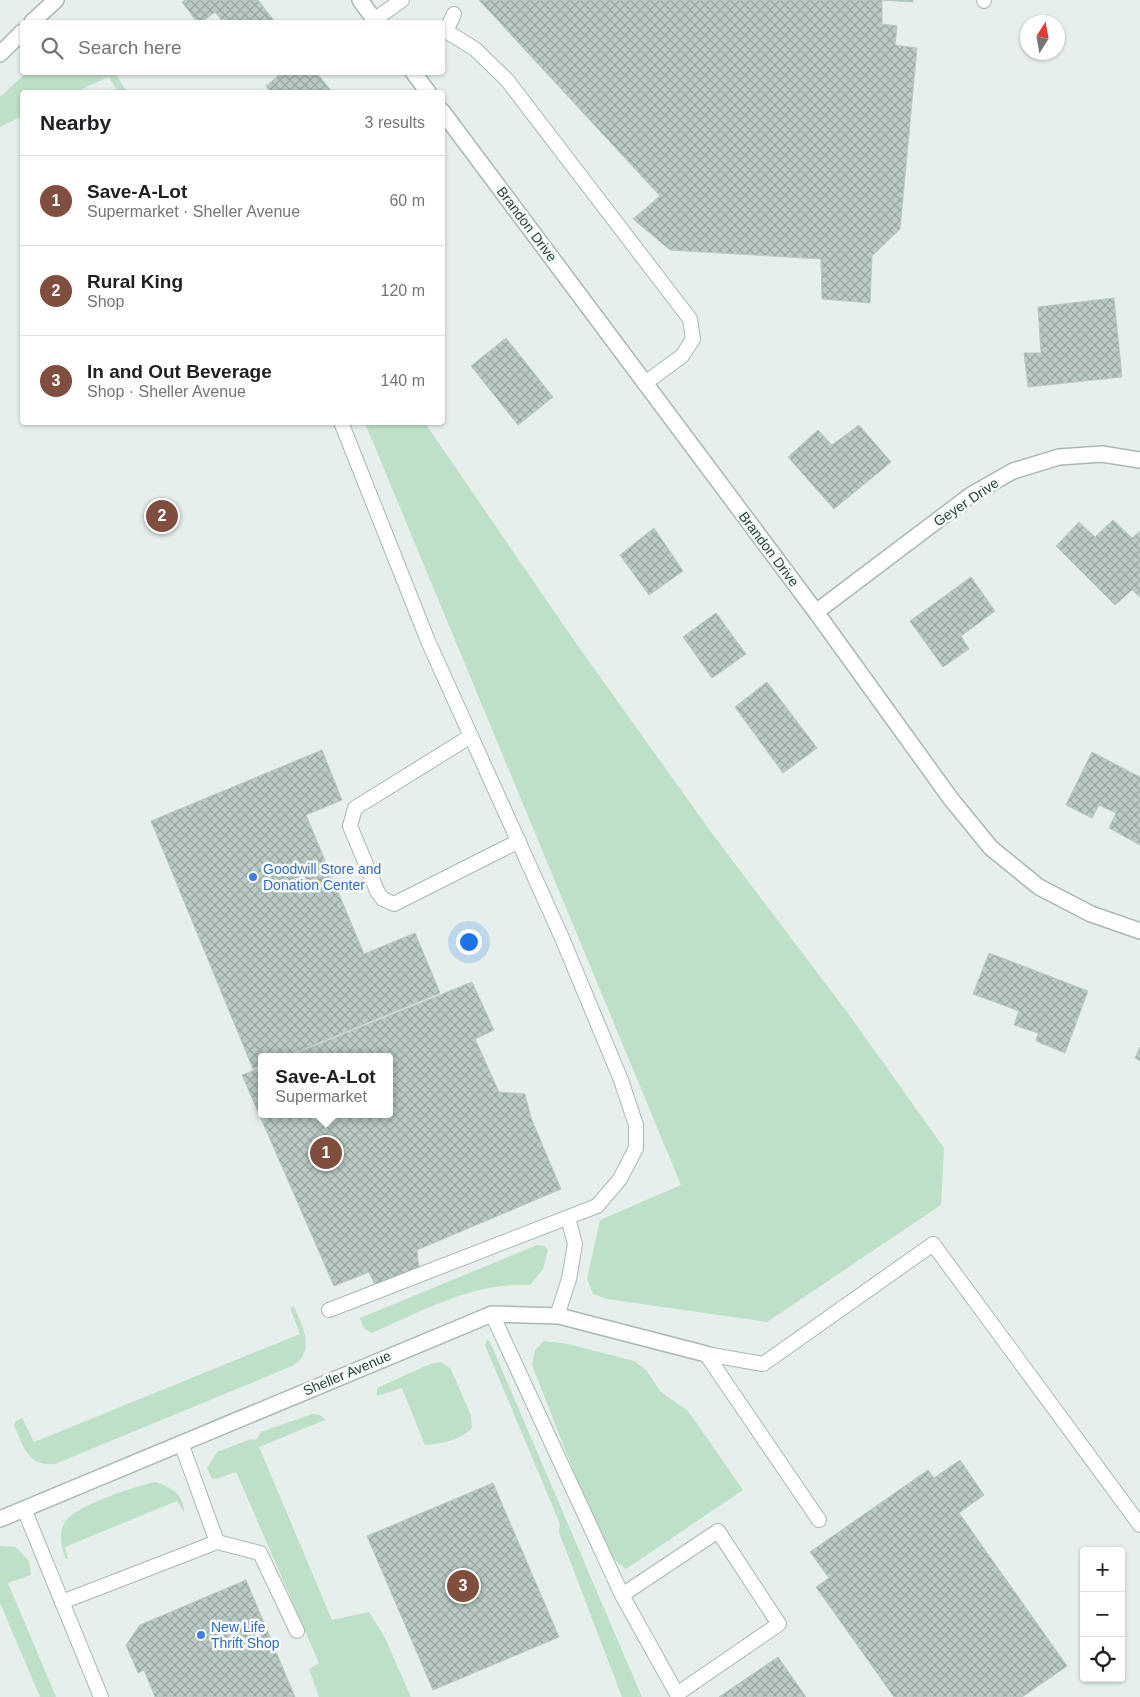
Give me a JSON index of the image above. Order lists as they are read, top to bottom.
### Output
{
  "streets": {
    "street": ["Brandon Drive", "Geyer Drive", "Sheller Avenue"]
  },
  "crossings": [
    ["Brandon Drive", "Geyer Drive"]
  ],
  "places": ["Goodwill Store and Donation Center", "New Life Thrift Shop"],
  "north": "top",
  "page": {
    "search": "Search here",
    "heading": ["Nearby", "3 results"],
    "list": [
      {
        "mark": "1",
        "name": "Save-A-Lot",
        "note": "Supermarket · Sheller Avenue",
        "value": "60 m"
      },
      {
        "mark": "2",
        "name": "Rural King",
        "note": "Shop",
        "value": "120 m"
      },
      {
        "mark": "3",
        "name": "In and Out Beverage",
        "note": "Shop · Sheller Avenue",
        "value": "140 m"
      }
    ],
    "pins": ["2", "1", "3"],
    "popup": ["Save-A-Lot", "Supermarket"],
    "map_buttons": ["+", "−"]
  }
}
